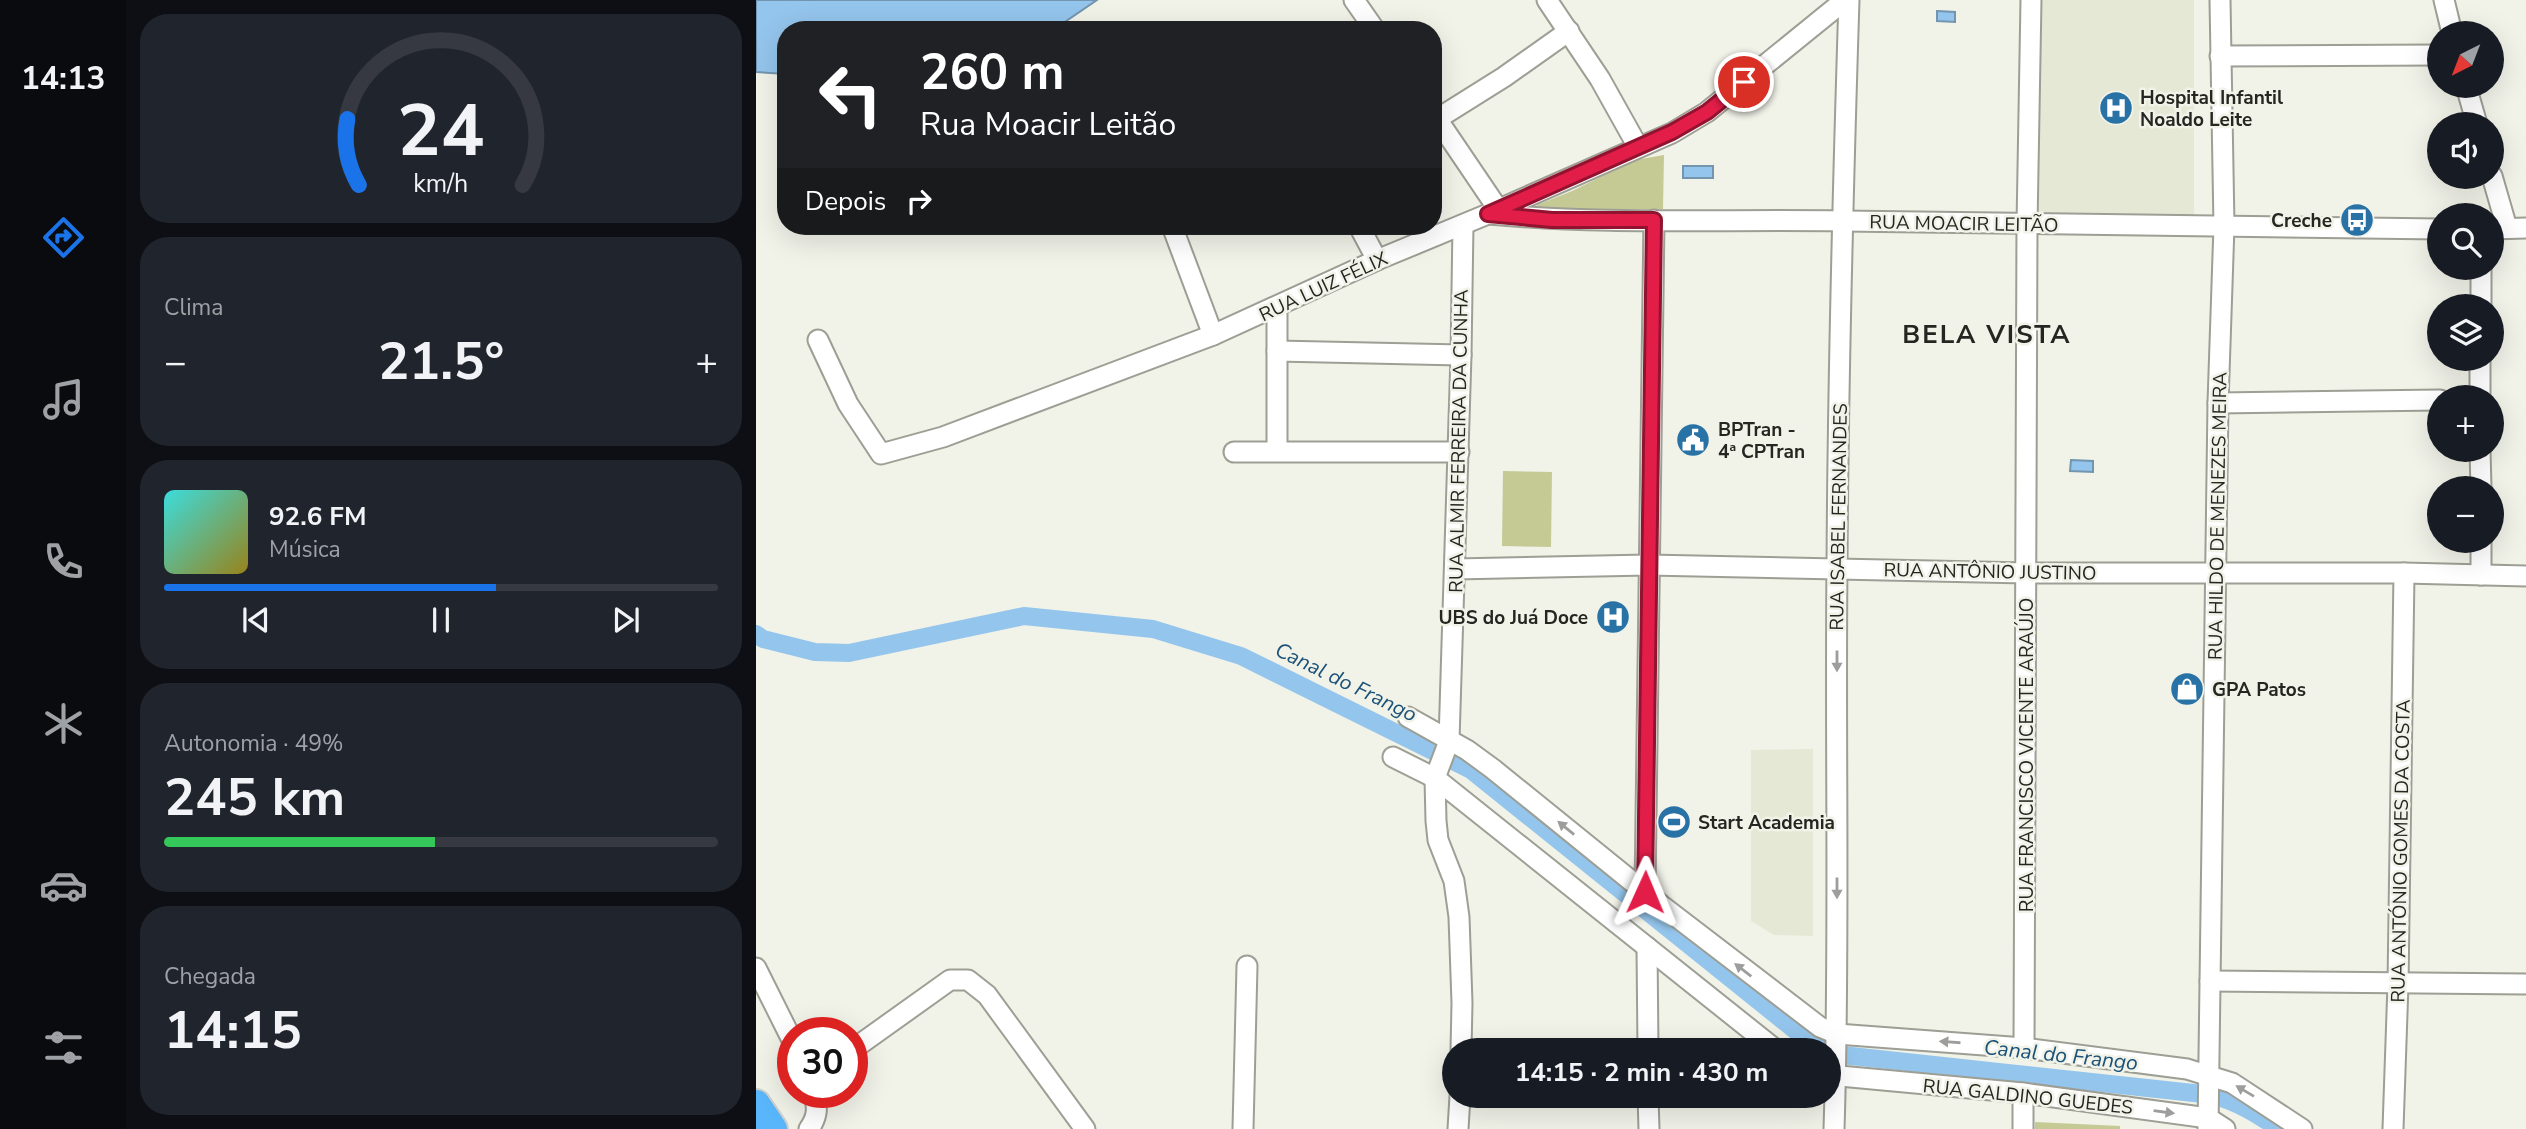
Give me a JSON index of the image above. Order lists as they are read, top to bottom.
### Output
{
  "streets": {
    "street": [
      "RUA MOACIR LEITÃO",
      "RUA LUIZ FÉLIX",
      "RUA ALMIR FERREIRA DA CUNHA",
      "RUA HILDO DE MENEZES MEIRA",
      "RUA ISABEL FERNANDES",
      "RUA ANTÔNIO JUSTINO",
      "RUA FRANCISCO VICENTE ARAÚJO",
      "RUA ANTÓNIO GOMES DA COSTA",
      "RUA GALDINO GUEDES"
    ]
  },
  "crossings": [
    ["RUA MOACIR LEITÃO", "RUA LUIZ FÉLIX"],
    ["RUA MOACIR LEITÃO", "RUA HILDO DE MENEZES MEIRA"],
    ["RUA MOACIR LEITÃO", "RUA ISABEL FERNANDES"],
    ["RUA MOACIR LEITÃO", "RUA FRANCISCO VICENTE ARAÚJO"],
    ["RUA LUIZ FÉLIX", "RUA ALMIR FERREIRA DA CUNHA"],
    ["RUA LUIZ FÉLIX", "RUA ISABEL FERNANDES"],
    ["RUA ALMIR FERREIRA DA CUNHA", "RUA ANTÔNIO JUSTINO"],
    ["RUA HILDO DE MENEZES MEIRA", "RUA ANTÔNIO JUSTINO"],
    ["RUA HILDO DE MENEZES MEIRA", "RUA GALDINO GUEDES"],
    ["RUA ISABEL FERNANDES", "RUA ANTÔNIO JUSTINO"],
    ["RUA ANTÔNIO JUSTINO", "RUA FRANCISCO VICENTE ARAÚJO"],
    ["RUA ANTÔNIO JUSTINO", "RUA ANTÓNIO GOMES DA COSTA"]
  ],
  "one_way": ["RUA ISABEL FERNANDES"],
  "districts": ["BELA VISTA"],
  "water": ["Canal do Frango"],
  "places": {
    "hospital": ["Hospital Infantil Noaldo Leite", "UBS do Juá Doce"],
    "bus stop": ["Creche"],
    "public building": ["BPTran - 4ª CPTran"],
    "shop": ["GPA Patos"],
    "sports": ["Start Academia"]
  },
  "north": "bottom left",
  "page": {
    "tabs": "14:13",
    "map_buttons": ["+", "−"],
    "turn": ["260 m", "Rua Moacir Leitão"],
    "then": "Depois",
    "tile": [
      "Clima",
      ["Autonomia · 49%", "245 km"],
      ["Chegada", "14:15"]
    ],
    "heat": ["−", "21.5°", "+"],
    "song": ["92.6 FM", "Música"],
    "limit": "30",
    "trip": "14:15 · 2 min · 430 m",
    "gauge": ["24", "km/h"]
  }
}
